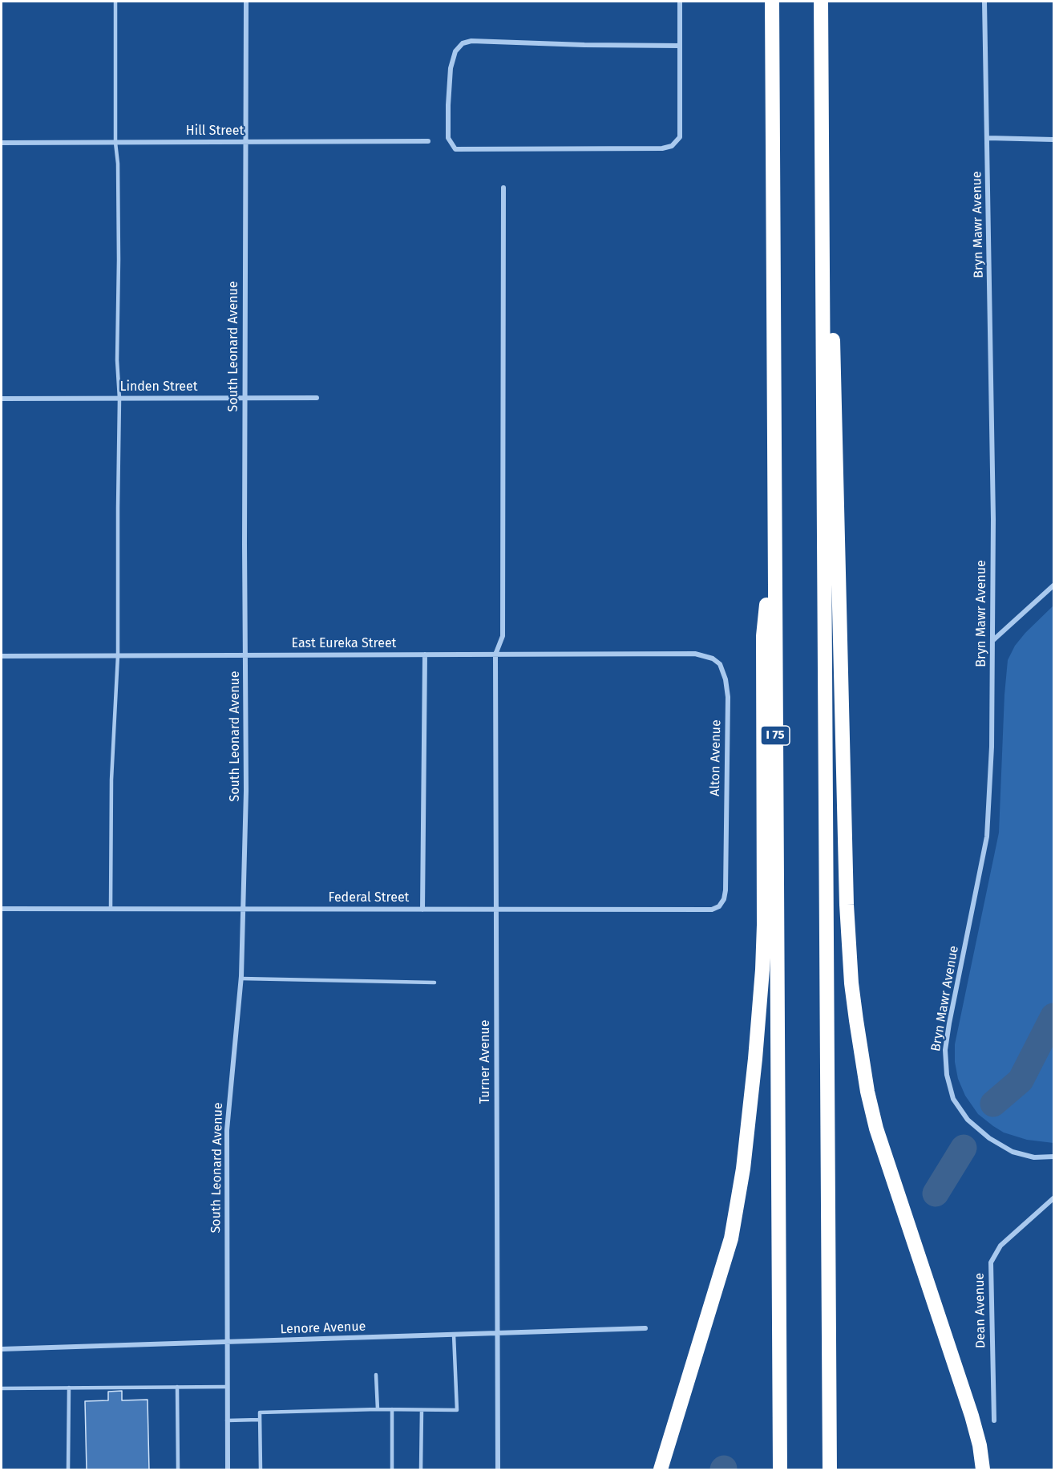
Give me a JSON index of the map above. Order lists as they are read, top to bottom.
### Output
{
  "streets": {
    "highway": ["I 75"],
    "street": [
      "Hill Street",
      "Bryn Mawr Avenue",
      "South Leonard Avenue",
      "Linden Street",
      "East Eureka Street",
      "Alton Avenue",
      "Federal Street",
      "Turner Avenue",
      "Dean Avenue",
      "Lenore Avenue"
    ]
  },
  "crossings": [
    ["Hill Street", "South Leonard Avenue"],
    ["South Leonard Avenue", "Linden Street"],
    ["South Leonard Avenue", "East Eureka Street"],
    ["South Leonard Avenue", "Federal Street"],
    ["South Leonard Avenue", "Lenore Avenue"],
    ["East Eureka Street", "Alton Avenue"],
    ["East Eureka Street", "Turner Avenue"],
    ["Alton Avenue", "Federal Street"],
    ["Federal Street", "Turner Avenue"],
    ["Turner Avenue", "Lenore Avenue"]
  ]
}
